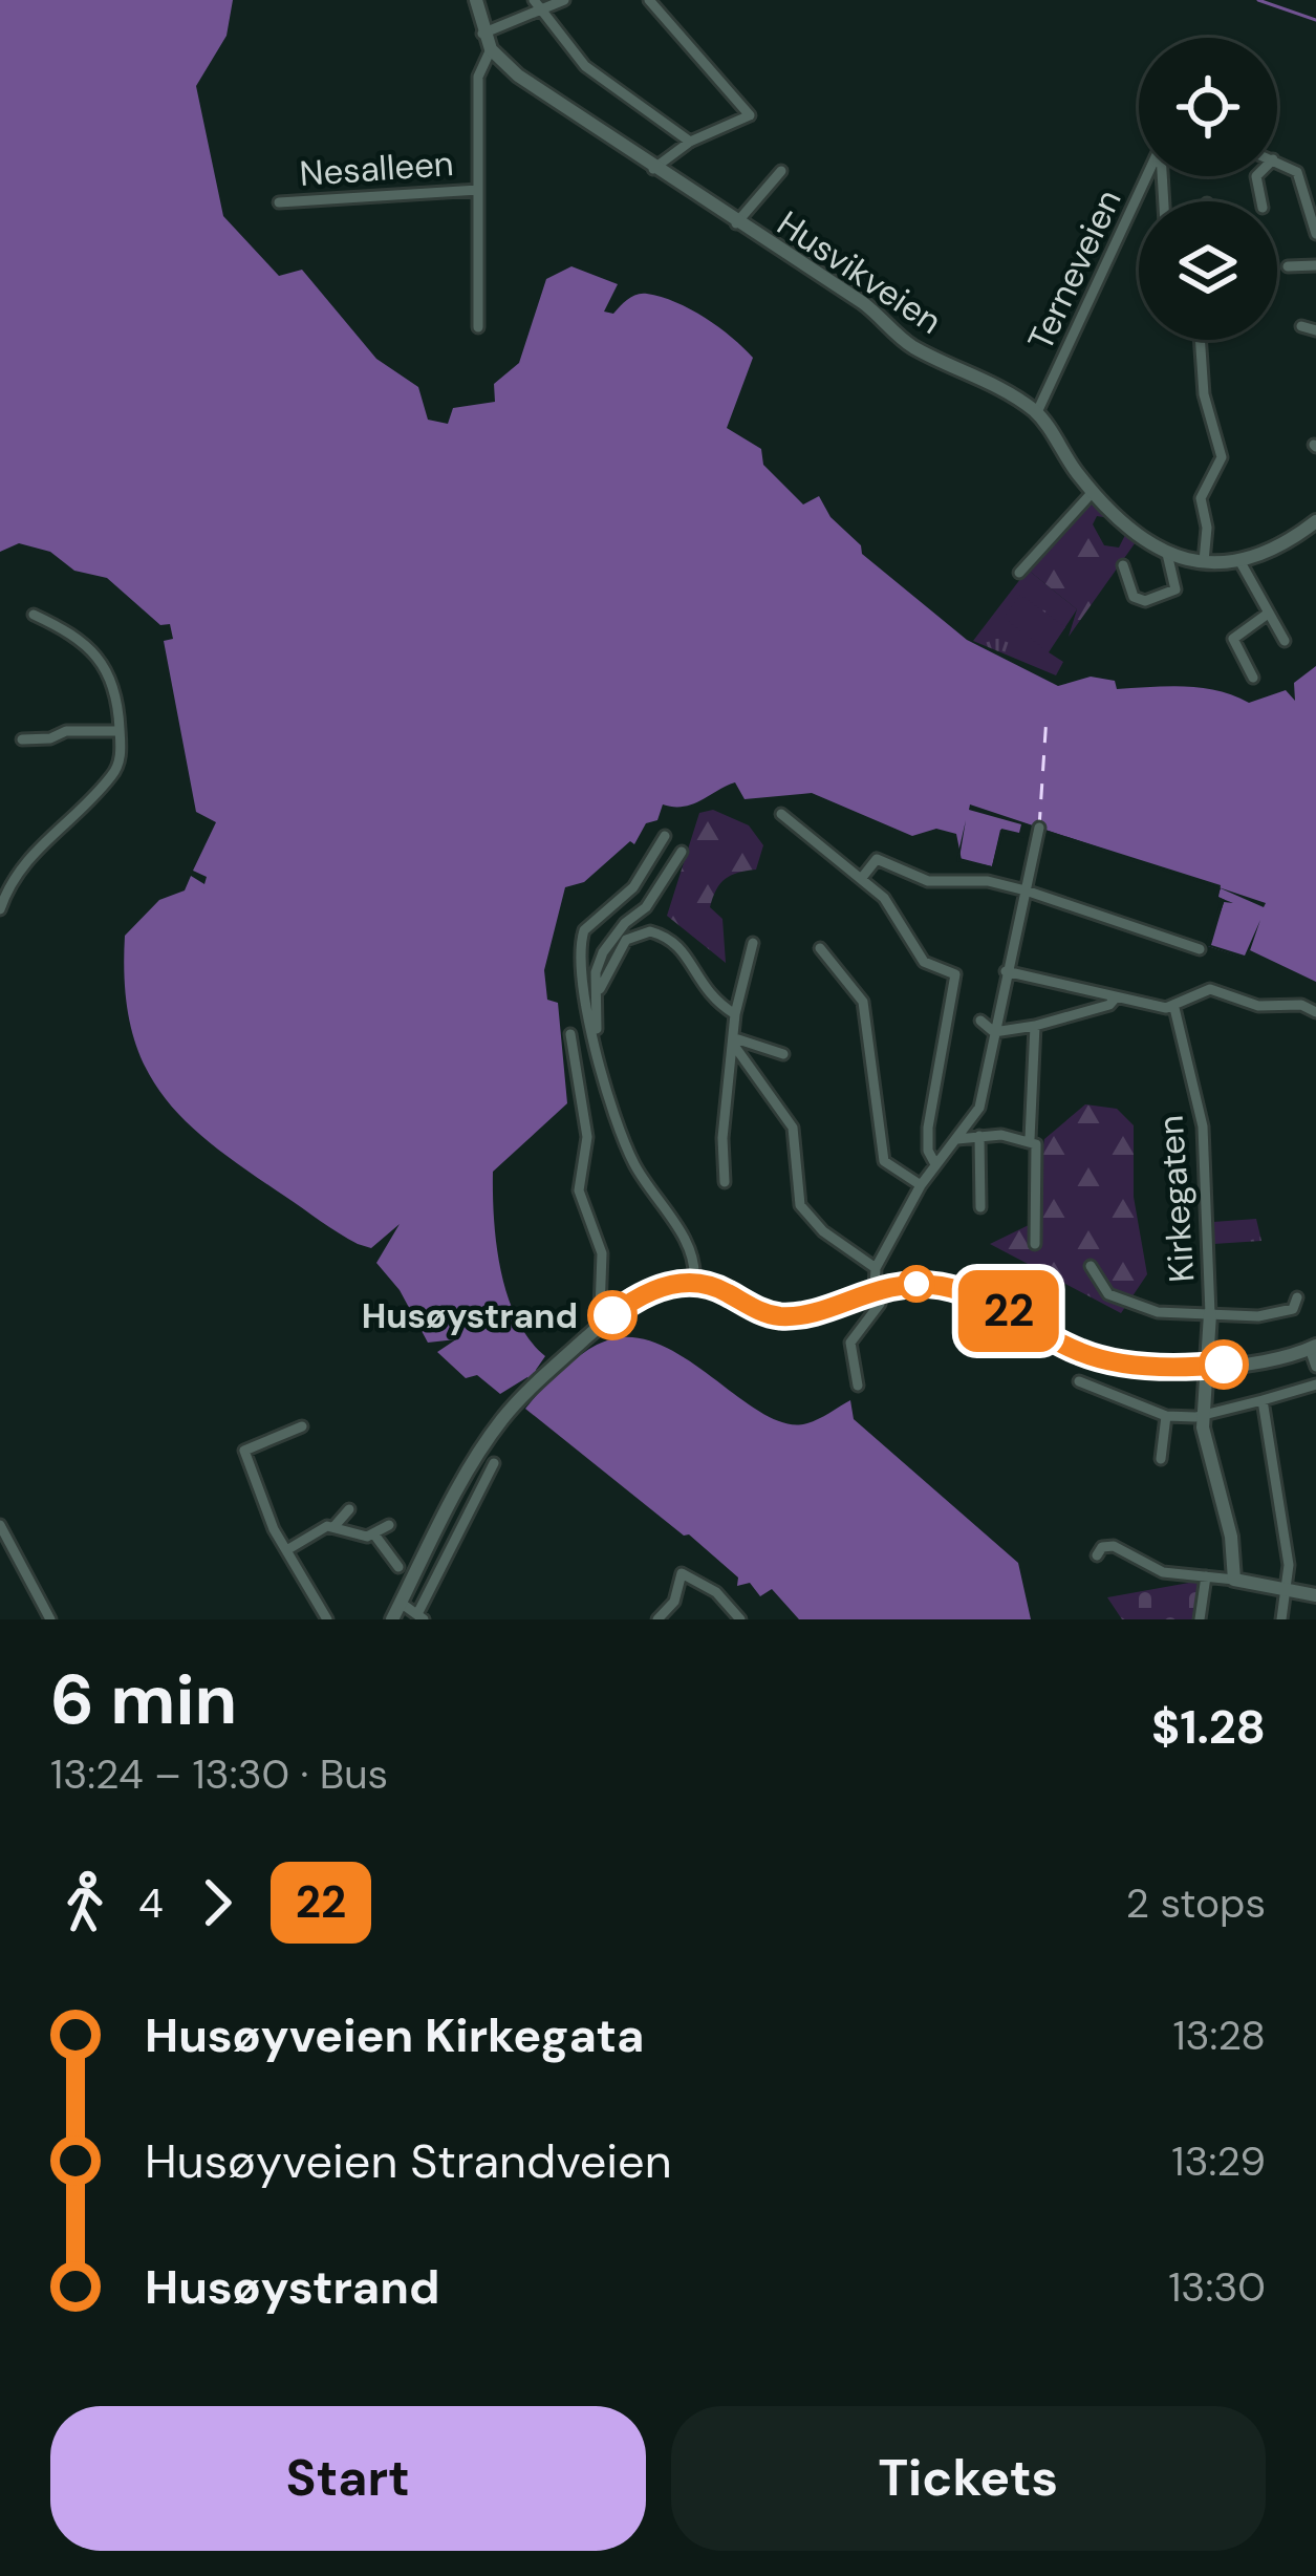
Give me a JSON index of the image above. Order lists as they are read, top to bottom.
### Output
{
  "streets": {
    "main road": ["Husvikveien", "Kirkegaten"],
    "street": ["Nesalleen", "Terneveien"]
  },
  "crossings": [
    ["Nesalleen", "Husvikveien"],
    ["Terneveien", "Husvikveien"]
  ],
  "places": ["Husøystrand"],
  "lines": ["bus line 22"],
  "page": {
    "on_map": "22",
    "heading": ["6 min", "13:24 – 13:30 · Bus", "$1.28"],
    "legs": ["4", "22", "2 stops"],
    "list": [
      {
        "name": "Husøyveien Kirkegata",
        "value": "13:28"
      },
      {
        "name": "Husøyveien Strandveien",
        "value": "13:29"
      },
      {
        "name": "Husøystrand",
        "value": "13:30"
      }
    ],
    "buttons": ["Start", "Tickets"]
  }
}
